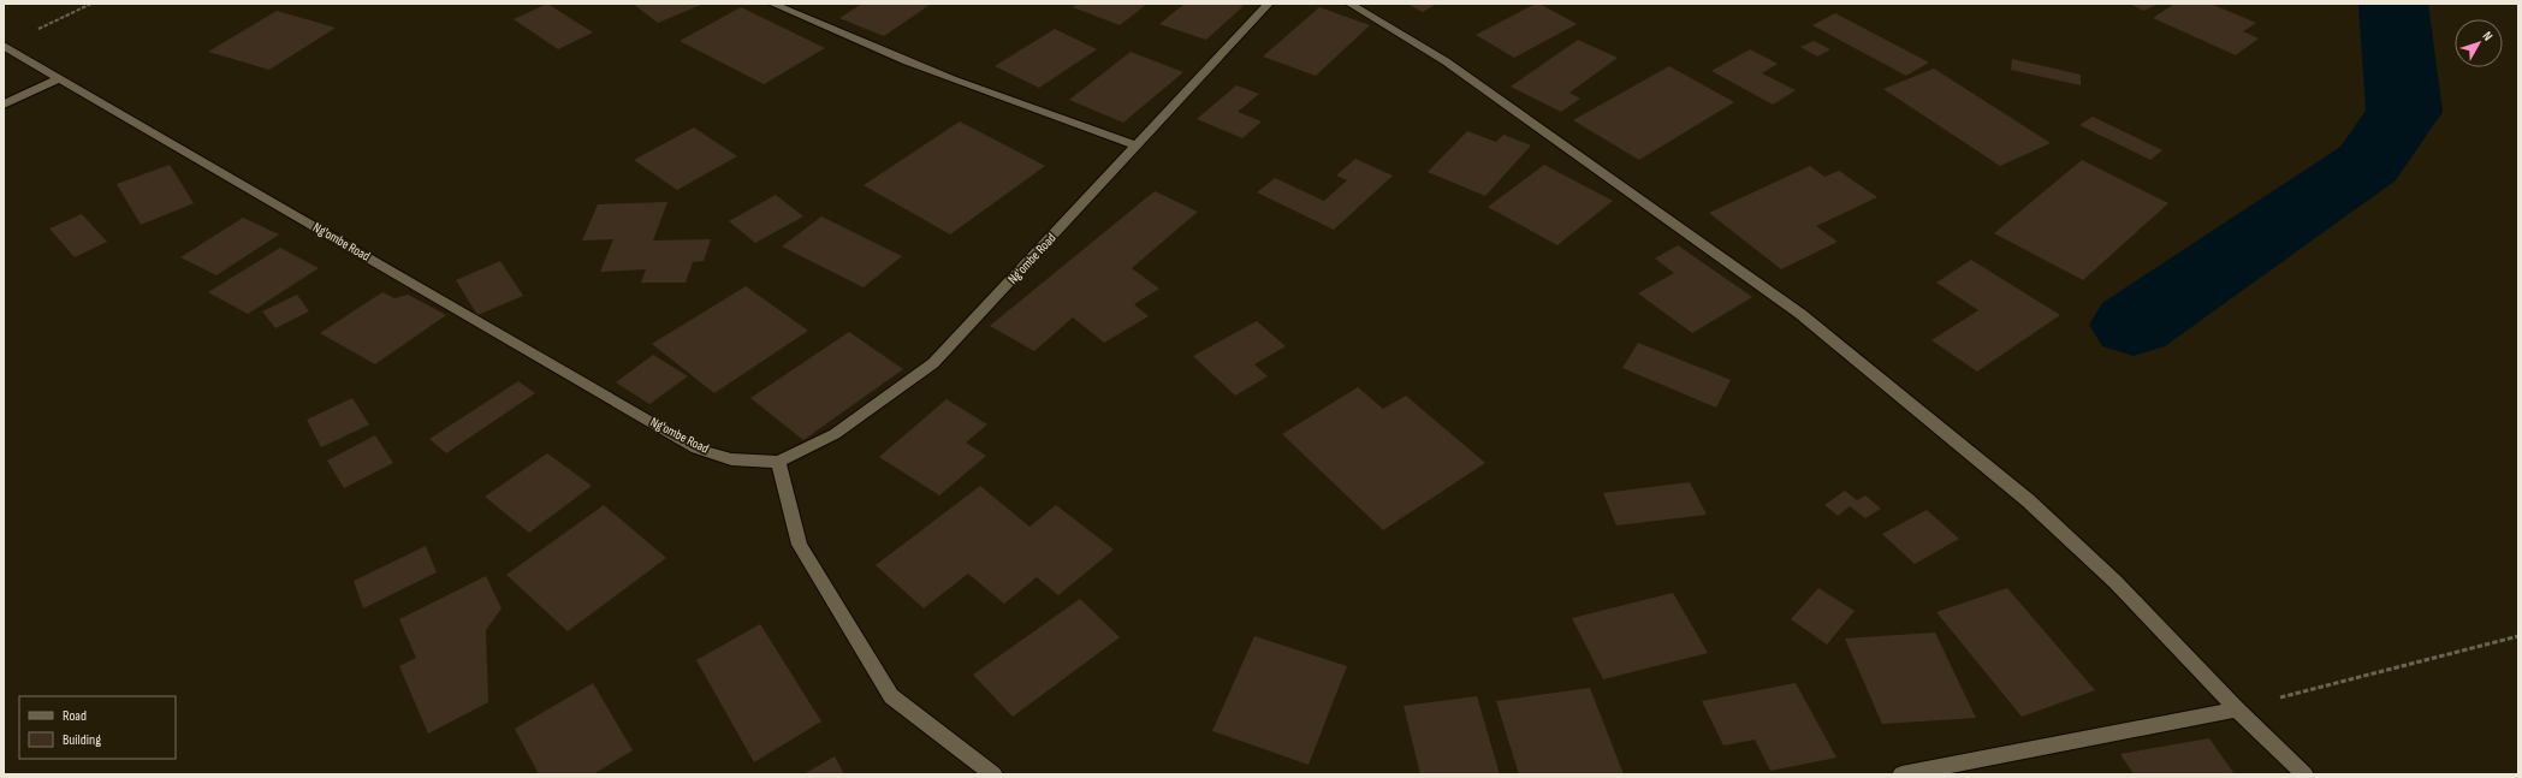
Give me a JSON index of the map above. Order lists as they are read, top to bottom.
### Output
{
  "streets": {
    "street": ["Ng'ombe Road"]
  },
  "legend": ["Road", "Building"],
  "north": "top right"
}
